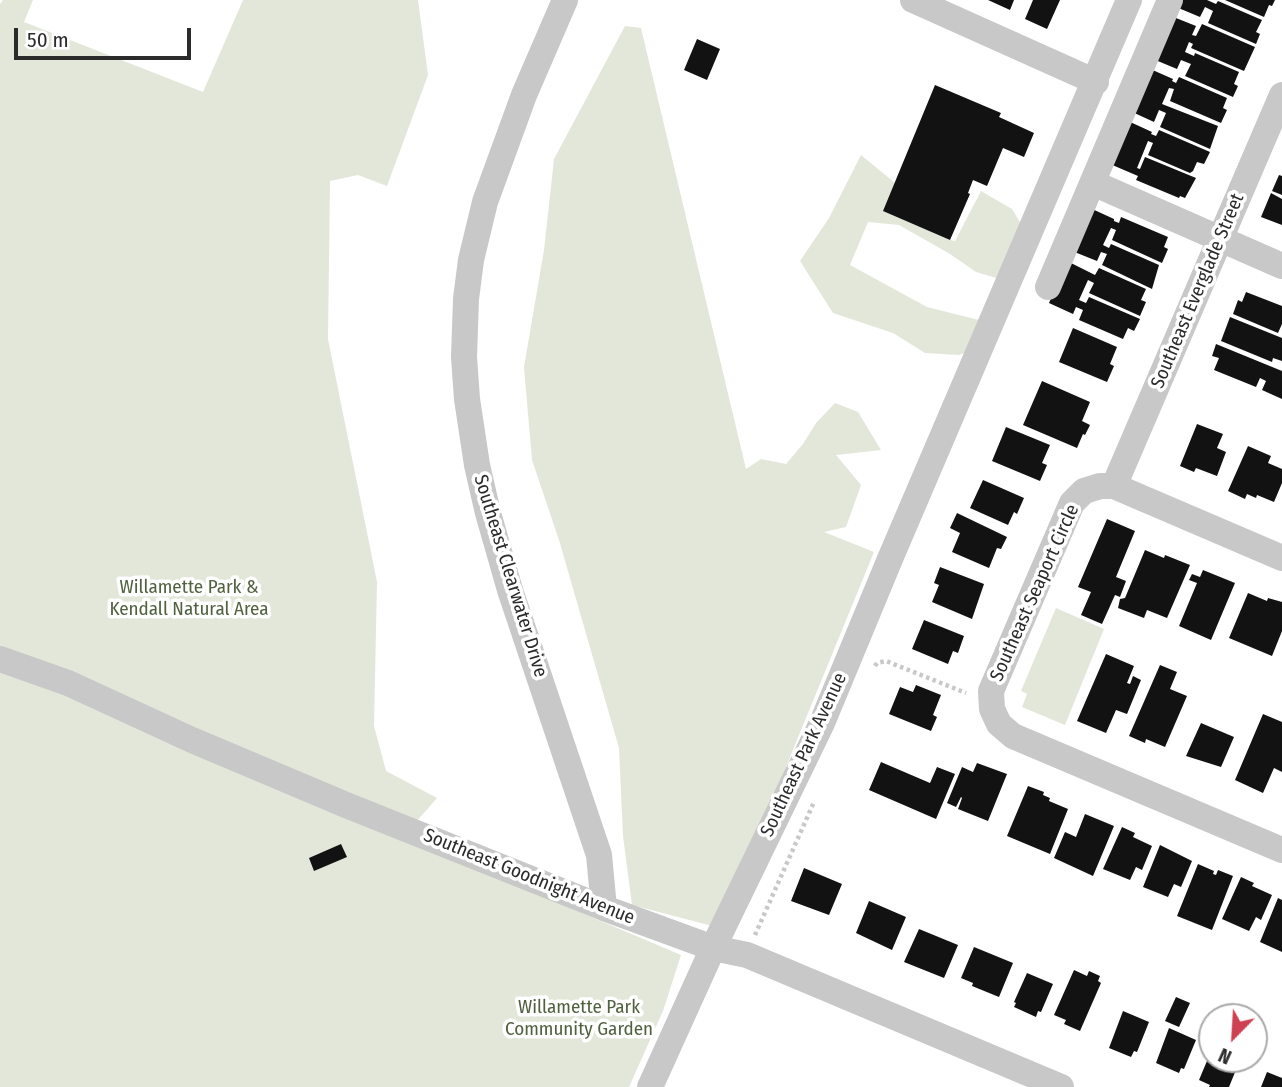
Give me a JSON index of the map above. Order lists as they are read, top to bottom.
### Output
{
  "streets": {
    "street": [
      "Southeast Everglade Street",
      "Southeast Clearwater Drive",
      "Southeast Seaport Circle",
      "Southeast Park Avenue",
      "Southeast Goodnight Avenue"
    ]
  },
  "crossings": [
    ["Southeast Everglade Street", "Southeast Seaport Circle"],
    ["Southeast Clearwater Drive", "Southeast Goodnight Avenue"],
    ["Southeast Park Avenue", "Southeast Goodnight Avenue"]
  ],
  "parks": ["Willamette Park & Kendall Natural Area", "Willamette Park Community Garden"],
  "scale_bar": "50 m",
  "north": "bottom left"
}
